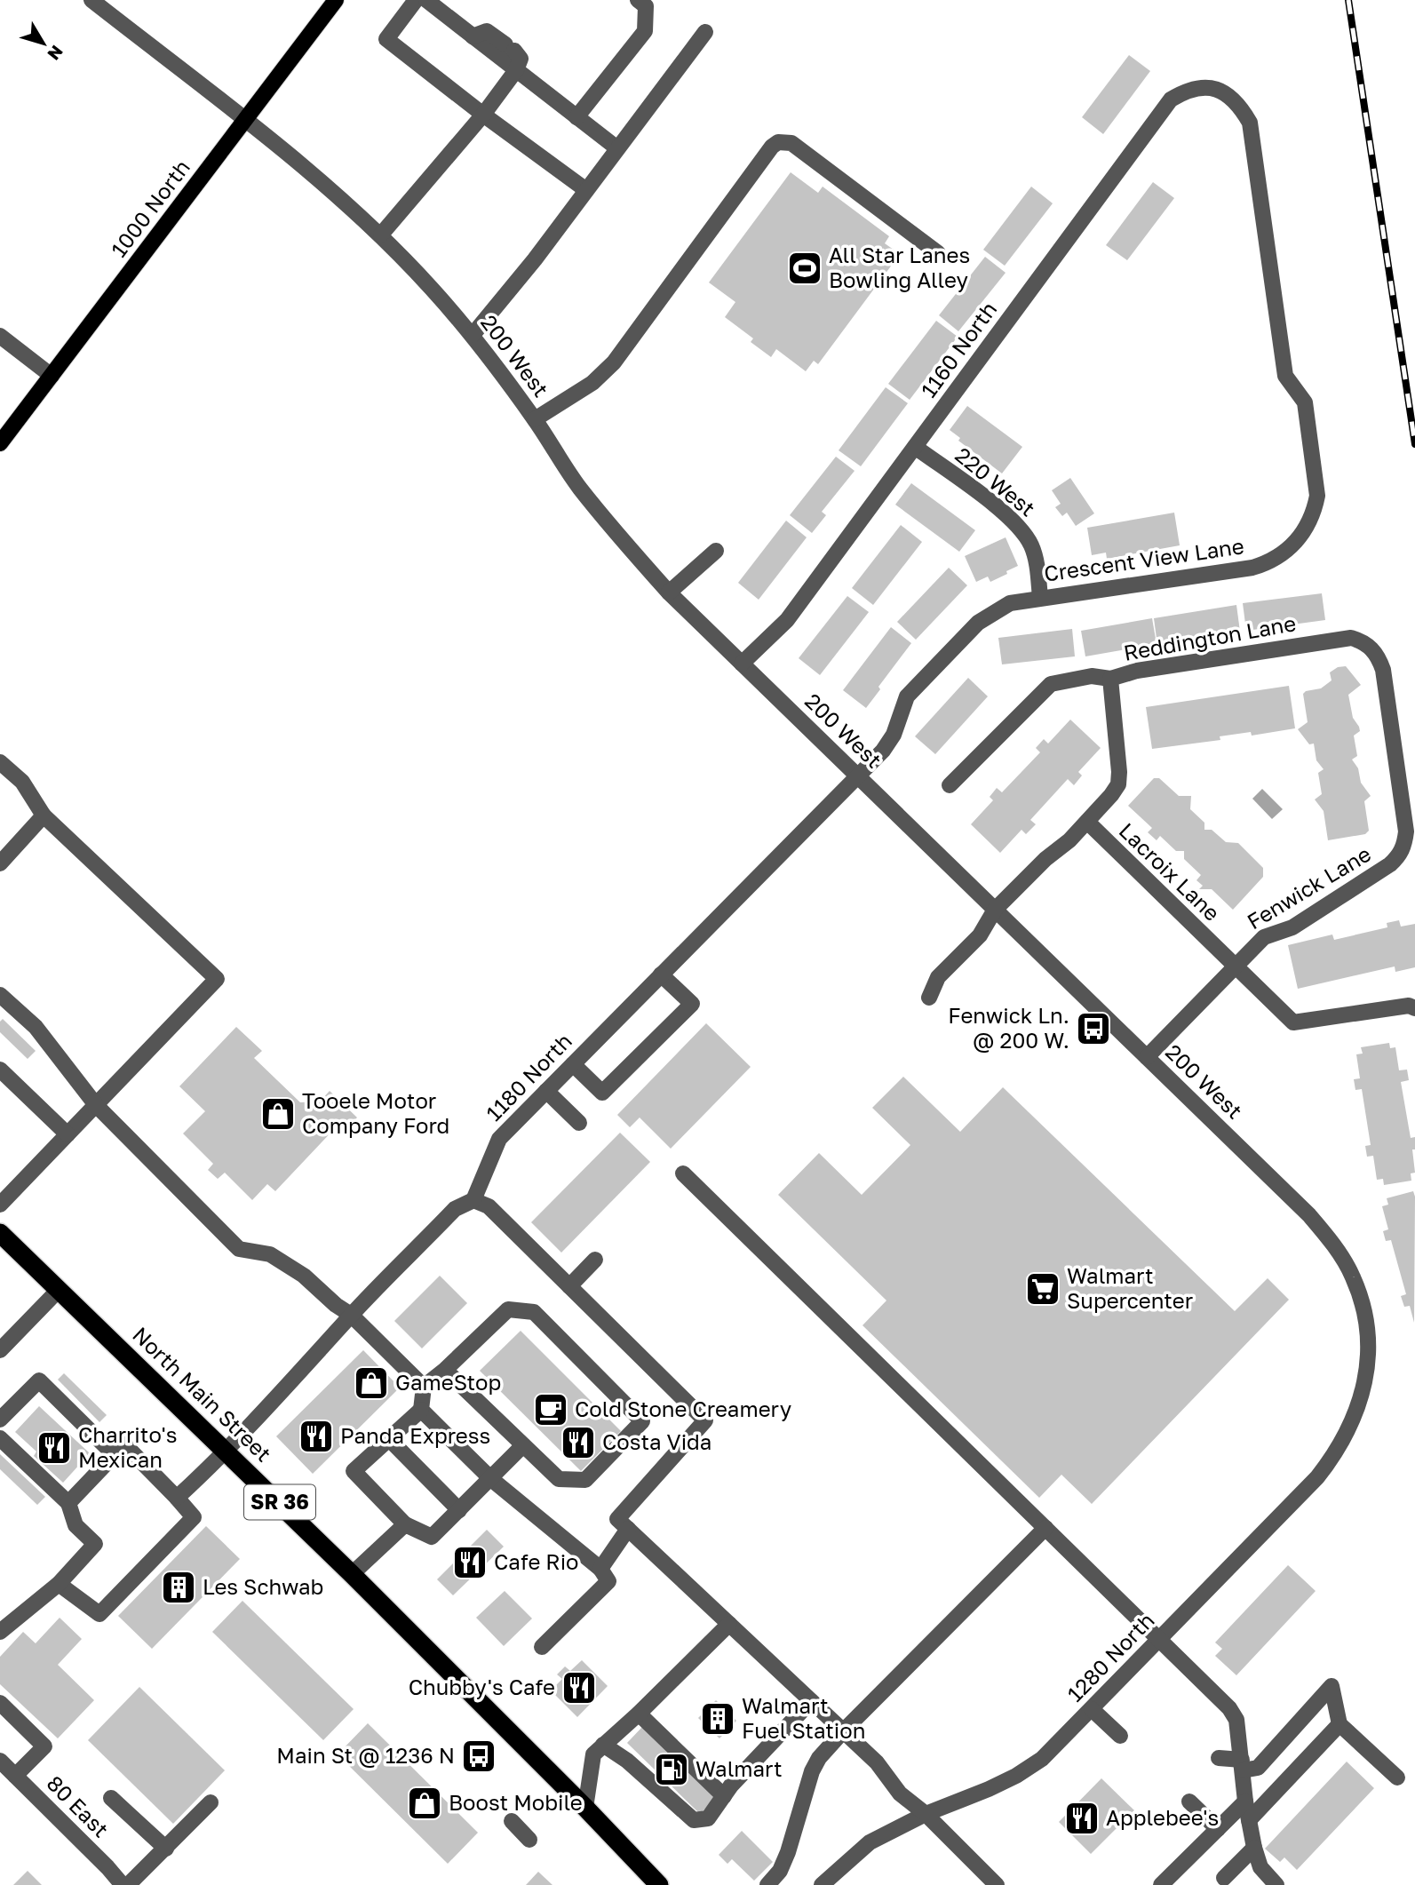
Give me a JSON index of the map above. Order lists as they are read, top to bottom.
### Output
{
  "streets": {
    "highway": ["North Main Street", "SR 36"],
    "main road": ["1000 North"],
    "street": [
      "1160 North",
      "200 West",
      "220 West",
      "Crescent View Lane",
      "Reddington Lane",
      "Lacroix Lane",
      "Fenwick Lane",
      "1180 North",
      "1280 North",
      "80 East"
    ]
  },
  "crossings": [
    ["1000 North", "200 West"],
    ["1160 North", "200 West"],
    ["1160 North", "220 West"],
    ["1160 North", "Crescent View Lane"],
    ["200 West", "Crescent View Lane"],
    ["200 West", "Reddington Lane"],
    ["200 West", "Fenwick Lane"],
    ["200 West", "1180 North"],
    ["200 West", "1280 North"],
    ["220 West", "Crescent View Lane"],
    ["Crescent View Lane", "1180 North"],
    ["Reddington Lane", "Lacroix Lane"],
    ["Reddington Lane", "Fenwick Lane"],
    ["Lacroix Lane", "Fenwick Lane"],
    ["North Main Street", "SR 36"]
  ],
  "places": {
    "sports": ["All Star Lanes Bowling Alley"],
    "bus stop": ["Fenwick Ln. @ 200 W.", "Main St @ 1236 N"],
    "shop": ["Tooele Motor Company Ford", "GameStop", "Boost Mobile"],
    "supermarket": ["Walmart Supercenter"],
    "cafe": ["Cold Stone Creamery"],
    "restaurant": [
      "Panda Express",
      "Costa Vida",
      "Charrito's Mexican",
      "Cafe Rio",
      "Chubby's Cafe",
      "Applebee's"
    ],
    "building": ["Les Schwab", "Walmart Fuel Station"],
    "fuel station": ["Walmart"]
  },
  "north": "bottom right"
}
